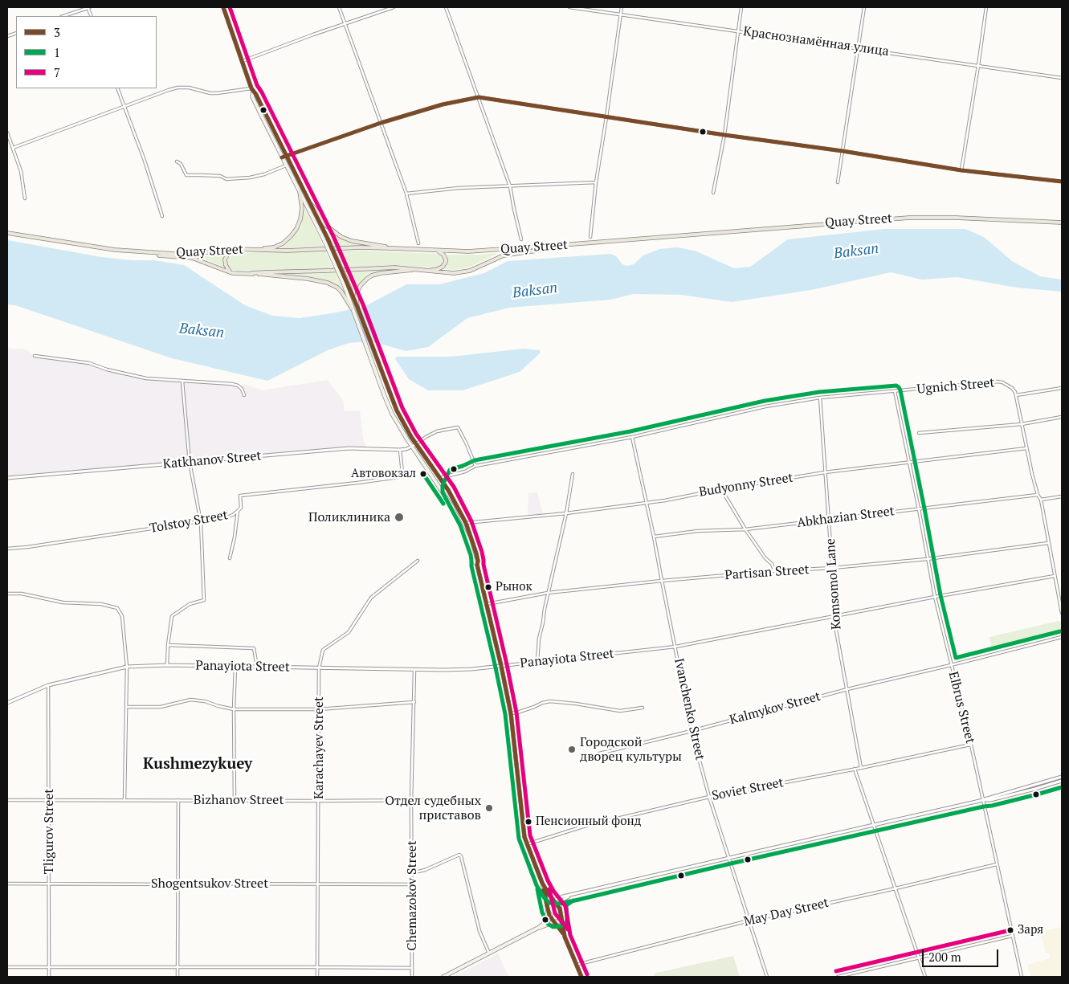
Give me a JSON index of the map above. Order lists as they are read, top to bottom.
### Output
{
  "streets": {
    "main road": ["Quay Street"],
    "street": [
      "Краснознамённая улица",
      "Ugnich Street",
      "Katkhanov Street",
      "Budyonny Street",
      "Abkhazian Street",
      "Tolstoy Street",
      "Partisan Street",
      "Komsomol Lane",
      "Panayiota Street",
      "Elbrus Street",
      "Kalmykov Street",
      "Ivanchenko Street",
      "Karachayev Street",
      "Soviet Street",
      "Bizhanov Street",
      "Tligurov Street",
      "Shogentsukov Street",
      "Chemazokov Street",
      "May Day Street"
    ]
  },
  "crossings": [
    ["Ugnich Street", "Komsomol Lane"],
    ["Ugnich Street", "Elbrus Street"],
    ["Ugnich Street", "Ivanchenko Street"],
    ["Katkhanov Street", "Tolstoy Street"],
    ["Budyonny Street", "Komsomol Lane"],
    ["Budyonny Street", "Elbrus Street"],
    ["Budyonny Street", "Ivanchenko Street"],
    ["Abkhazian Street", "Komsomol Lane"],
    ["Abkhazian Street", "Elbrus Street"],
    ["Abkhazian Street", "Ivanchenko Street"],
    ["Partisan Street", "Komsomol Lane"],
    ["Partisan Street", "Elbrus Street"],
    ["Partisan Street", "Ivanchenko Street"],
    ["Komsomol Lane", "Panayiota Street"],
    ["Komsomol Lane", "Kalmykov Street"],
    ["Komsomol Lane", "Soviet Street"],
    ["Panayiota Street", "Elbrus Street"],
    ["Panayiota Street", "Ivanchenko Street"],
    ["Panayiota Street", "Karachayev Street"],
    ["Panayiota Street", "Tligurov Street"],
    ["Panayiota Street", "Chemazokov Street"],
    ["Elbrus Street", "Kalmykov Street"],
    ["Elbrus Street", "Soviet Street"],
    ["Elbrus Street", "May Day Street"],
    ["Kalmykov Street", "Ivanchenko Street"],
    ["Ivanchenko Street", "Soviet Street"],
    ["Ivanchenko Street", "May Day Street"],
    ["Karachayev Street", "Bizhanov Street"],
    ["Karachayev Street", "Shogentsukov Street"],
    ["Bizhanov Street", "Tligurov Street"],
    ["Bizhanov Street", "Chemazokov Street"],
    ["Tligurov Street", "Shogentsukov Street"],
    ["Shogentsukov Street", "Chemazokov Street"]
  ],
  "districts": ["Kushmezykuey"],
  "water": ["Baksan"],
  "places": [
    "Автовокзал",
    "Поликлиника",
    "Рынок",
    "Городской дворец культуры",
    "Отдел судебных приставов",
    "Пенсионный фонд",
    "Заря"
  ],
  "lines": ["transit line 3", "transit line 7", "transit line 1"],
  "legend": ["3", "1", "7"],
  "scale_bar": "200 m"
}
